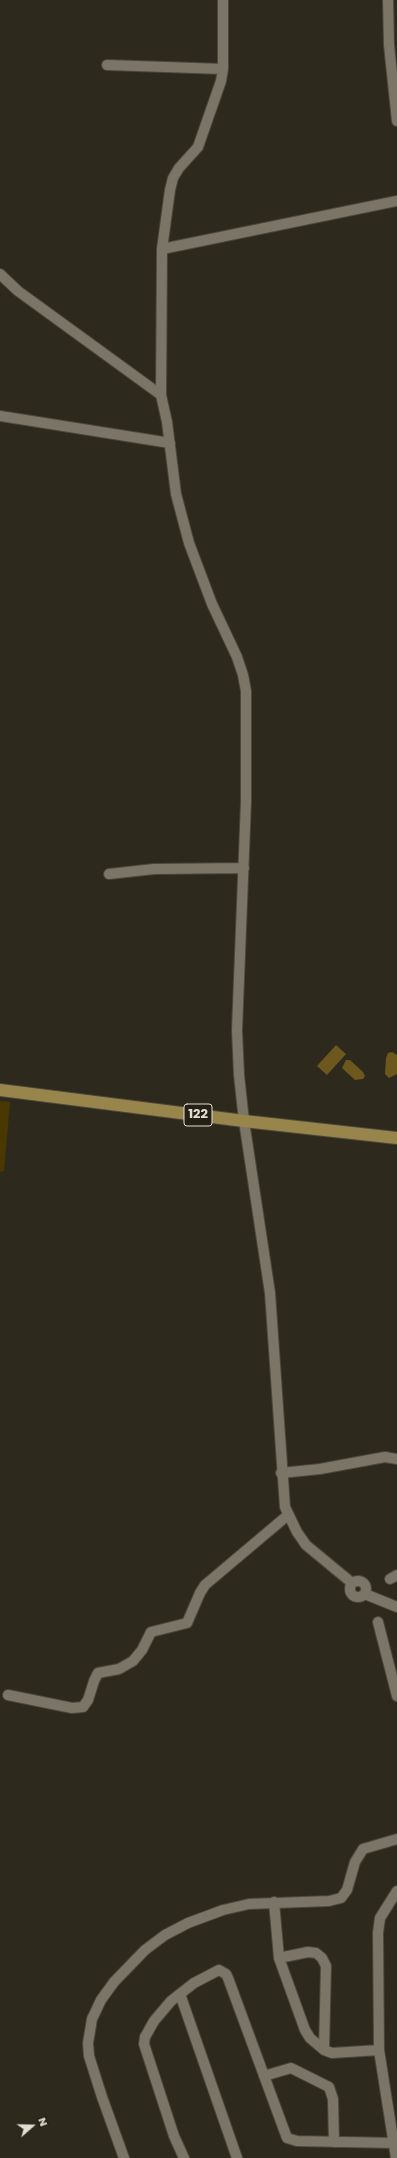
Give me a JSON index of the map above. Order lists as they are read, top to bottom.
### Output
{
  "streets": {
    "main road": ["122"]
  },
  "north": "right"
}
